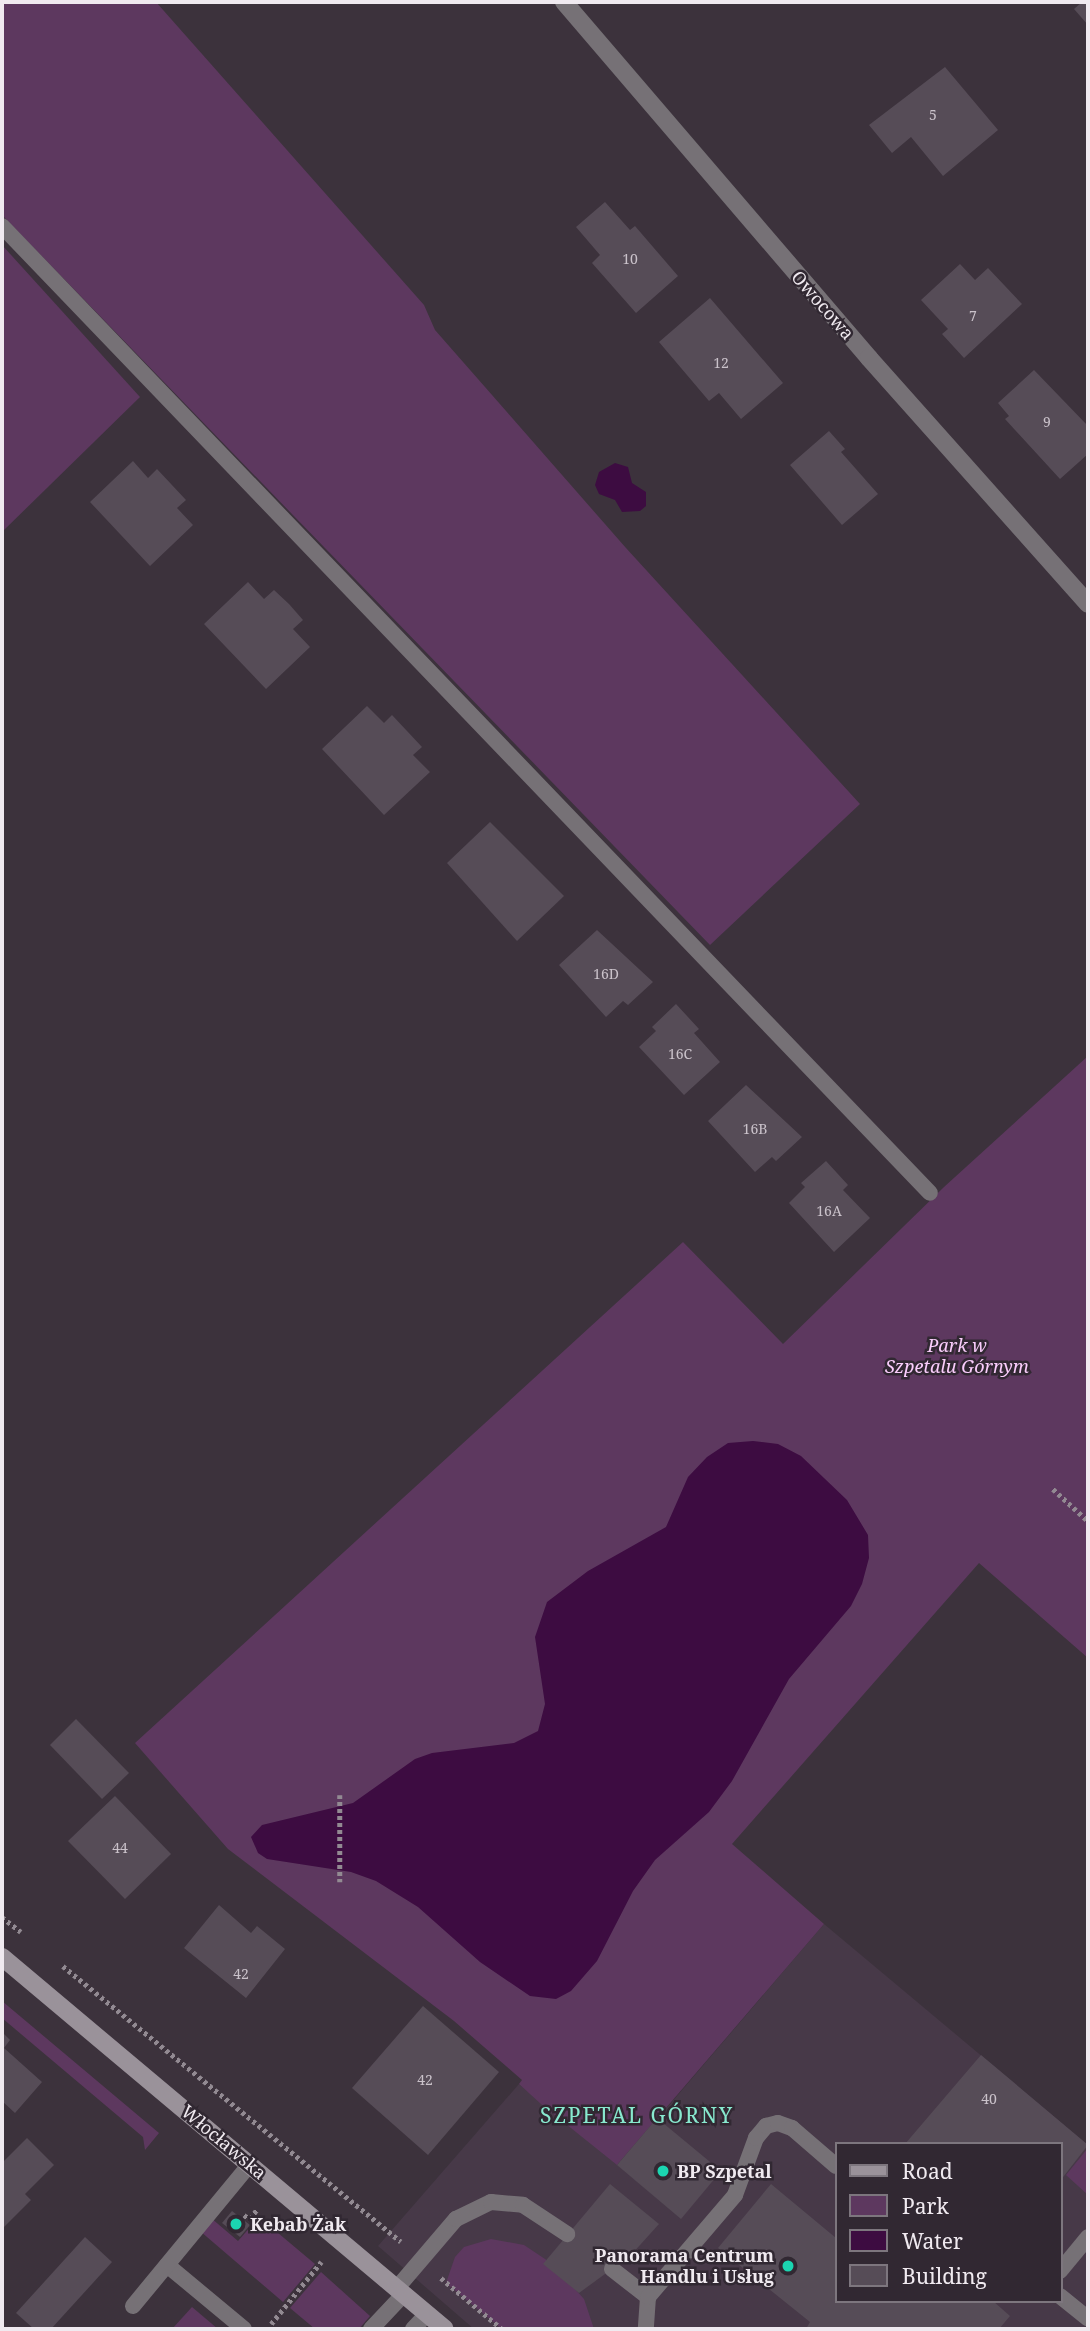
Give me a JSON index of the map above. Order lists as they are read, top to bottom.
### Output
{
  "streets": {
    "main road": ["Włocławska"],
    "street": ["Owocowa"]
  },
  "districts": ["SZPETAL GÓRNY"],
  "parks": ["Park w Szpetalu Górnym"],
  "places": ["BP Szpetal", "Kebab Żak", "Panorama Centrum Handlu i Usług"],
  "house_numbers": [
    "5",
    "10",
    "7",
    "12",
    "9",
    "16D",
    "16C",
    "16B",
    "16A",
    "44",
    "42",
    "42",
    "40"
  ],
  "legend": [
    "Road",
    "Park",
    "Water",
    "Building"
  ]
}
